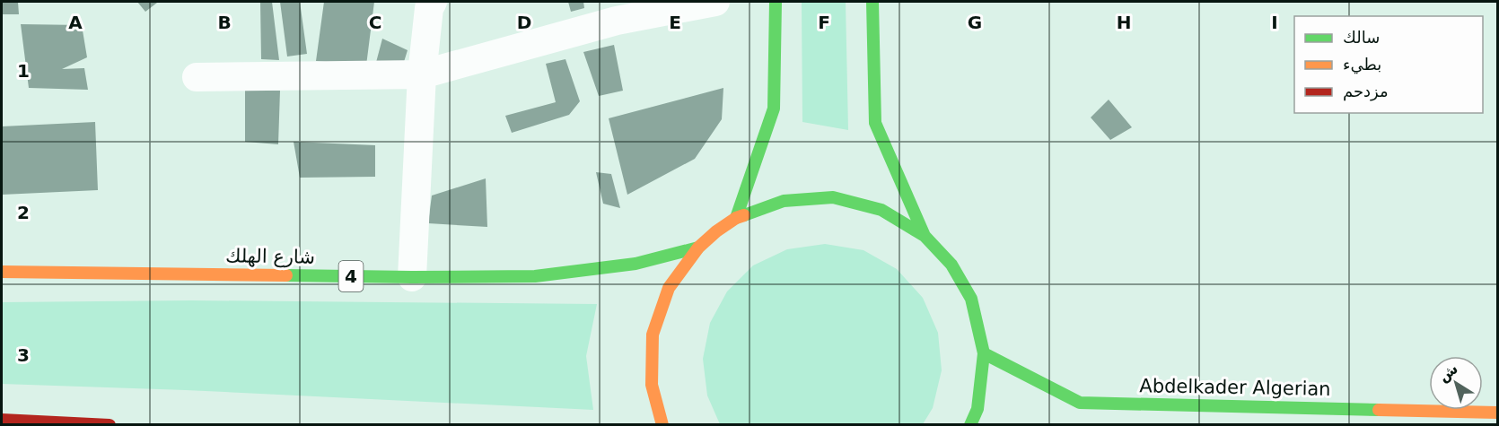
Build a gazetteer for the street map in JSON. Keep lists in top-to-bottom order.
{
  "streets": {
    "main road": ["شارع الهلك", "4", "Abdelkader Algerian"]
  },
  "legend": ["سالك", "بطيء", "مزدحم"],
  "north": "top left",
  "grid": {
    "columns": [
      "A",
      "B",
      "C",
      "D",
      "E",
      "F",
      "G",
      "H",
      "I"
    ],
    "rows": ["1", "2", "3"]
  }
}
